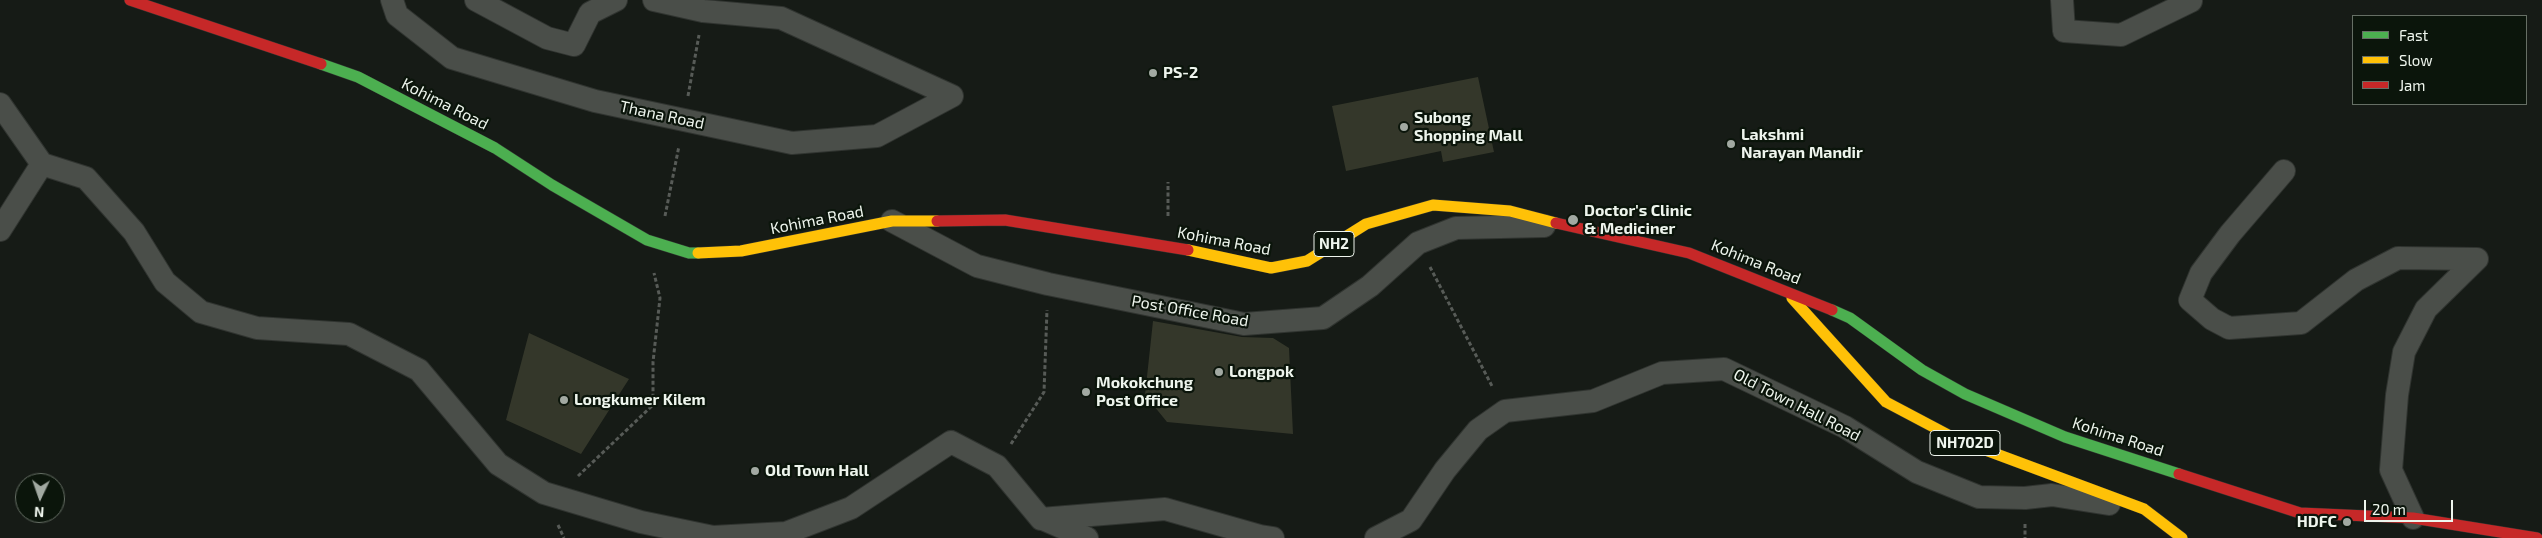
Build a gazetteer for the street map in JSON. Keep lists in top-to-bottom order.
{
  "streets": {
    "highway": ["Kohima Road", "NH2", "NH702D"],
    "street": ["Thana Road", "Post Office Road", "Old Town Hall Road"]
  },
  "crossings": [
    ["Kohima Road", "Post Office Road"],
    ["Kohima Road", "NH702D"],
    ["Old Town Hall Road", "NH702D"]
  ],
  "places": [
    "PS-2",
    "Subong Shopping Mall",
    "Lakshmi Narayan Mandir",
    "Doctor's Clinic & Mediciner",
    "Longpok",
    "Mokokchung Post Office",
    "Longkumer Kilem",
    "Old Town Hall",
    "HDFC"
  ],
  "legend": ["Fast", "Slow", "Jam"],
  "scale_bar": "20 m",
  "north": "bottom"
}
